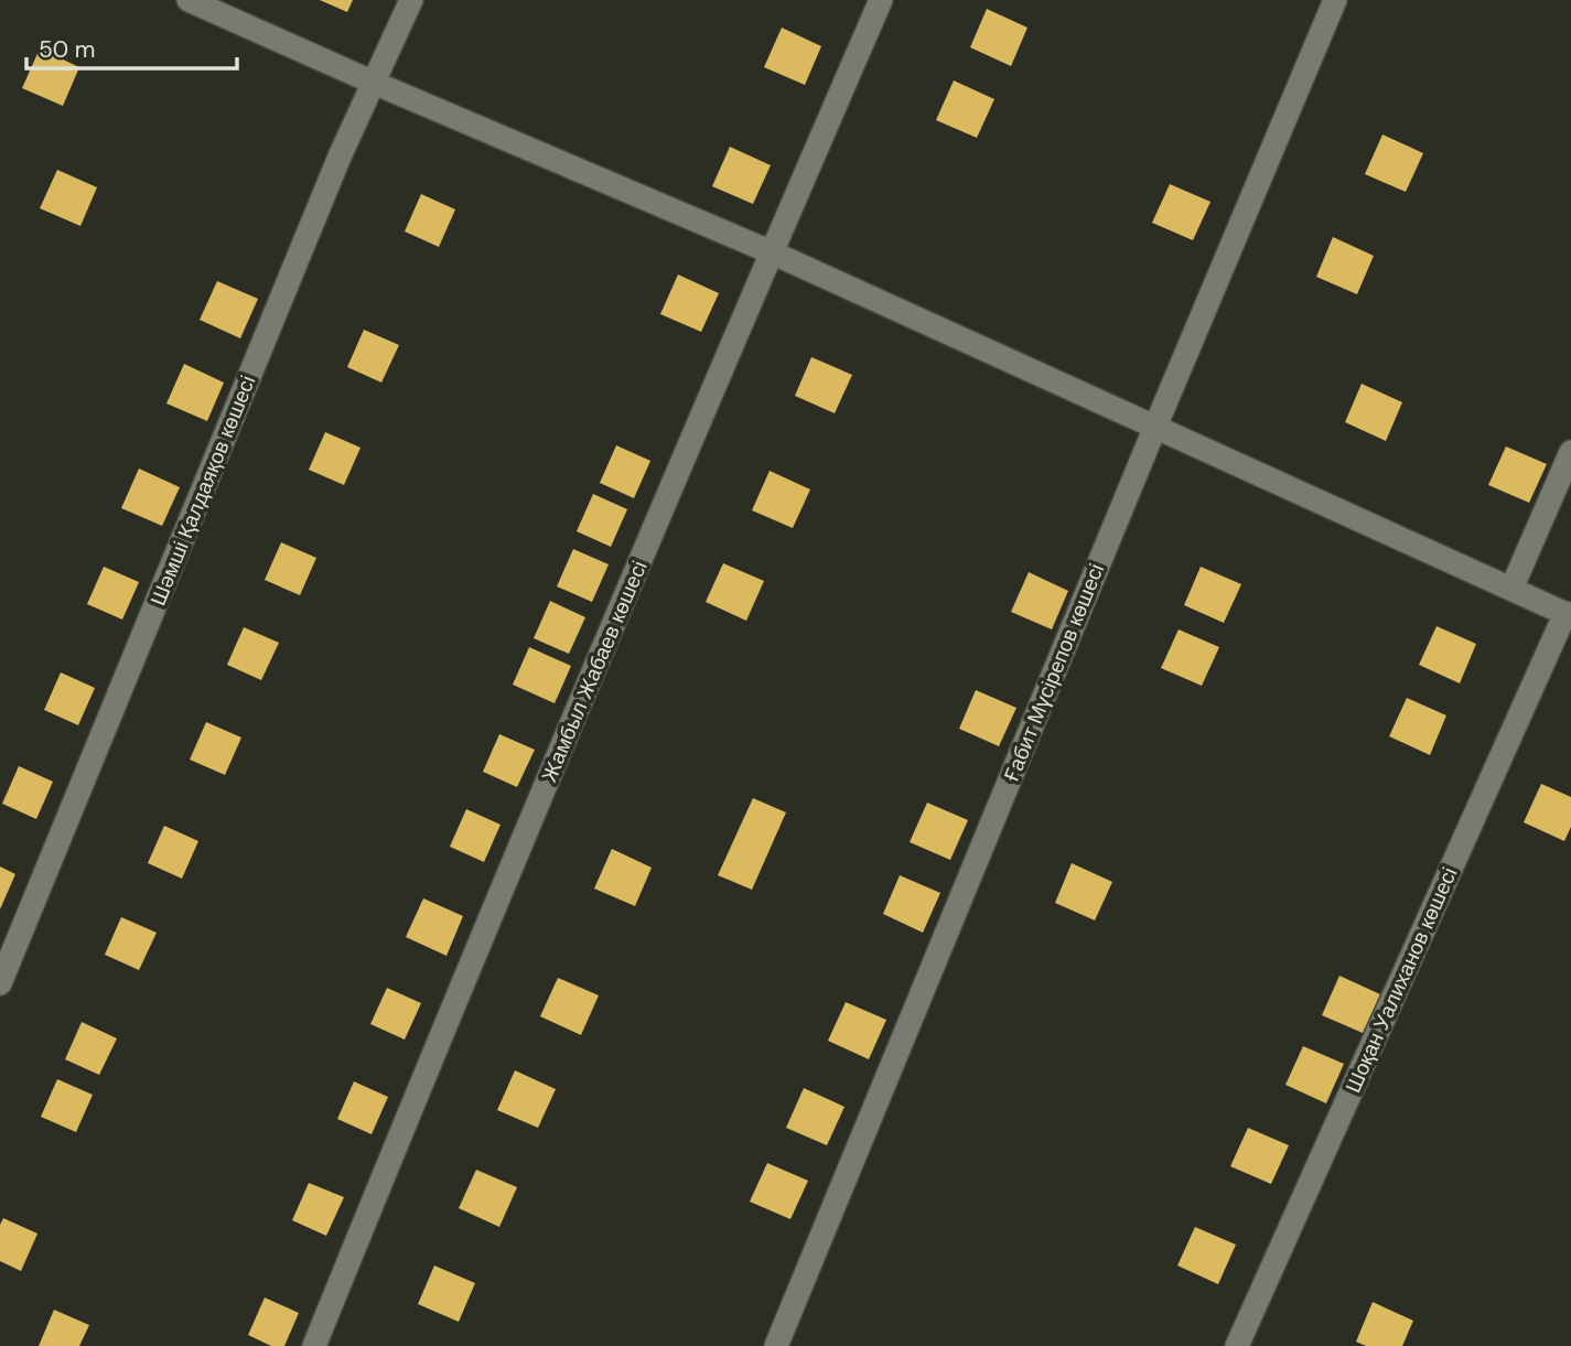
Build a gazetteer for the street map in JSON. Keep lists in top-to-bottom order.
{
  "streets": {
    "street": [
      "Шәмші Қалдаяқов көшесі",
      "Жамбыл Жабаев көшесі",
      "Ғабит Мүсірепов көшесі",
      "Шоқан Уалиханов көшесі"
    ]
  },
  "scale_bar": "50 m"
}
